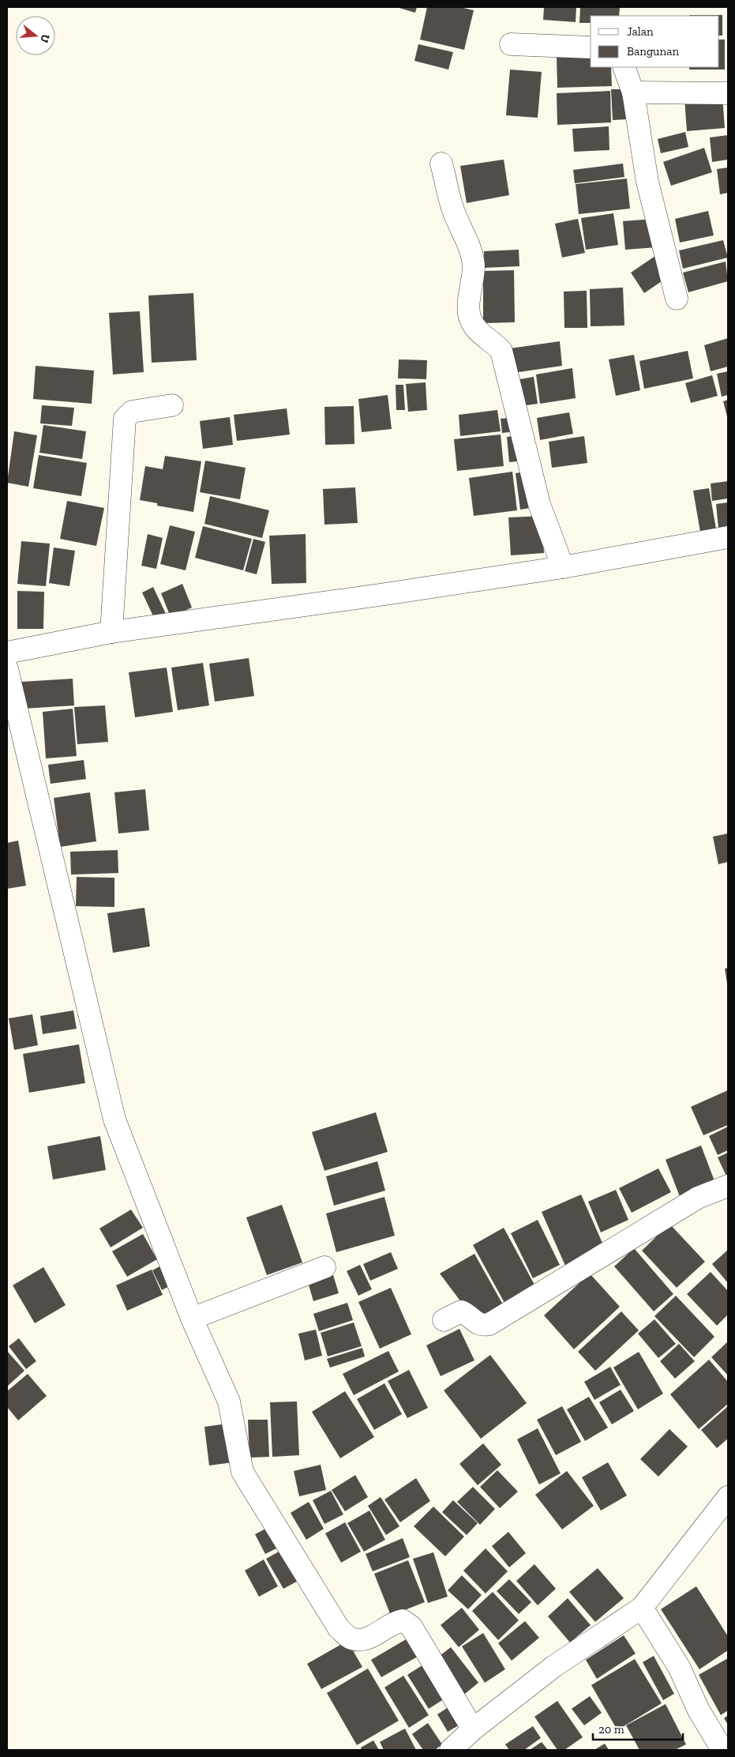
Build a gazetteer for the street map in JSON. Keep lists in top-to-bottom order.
{
  "legend": ["Jalan", "Bangunan"],
  "scale_bar": "20 m",
  "north": "right"
}
